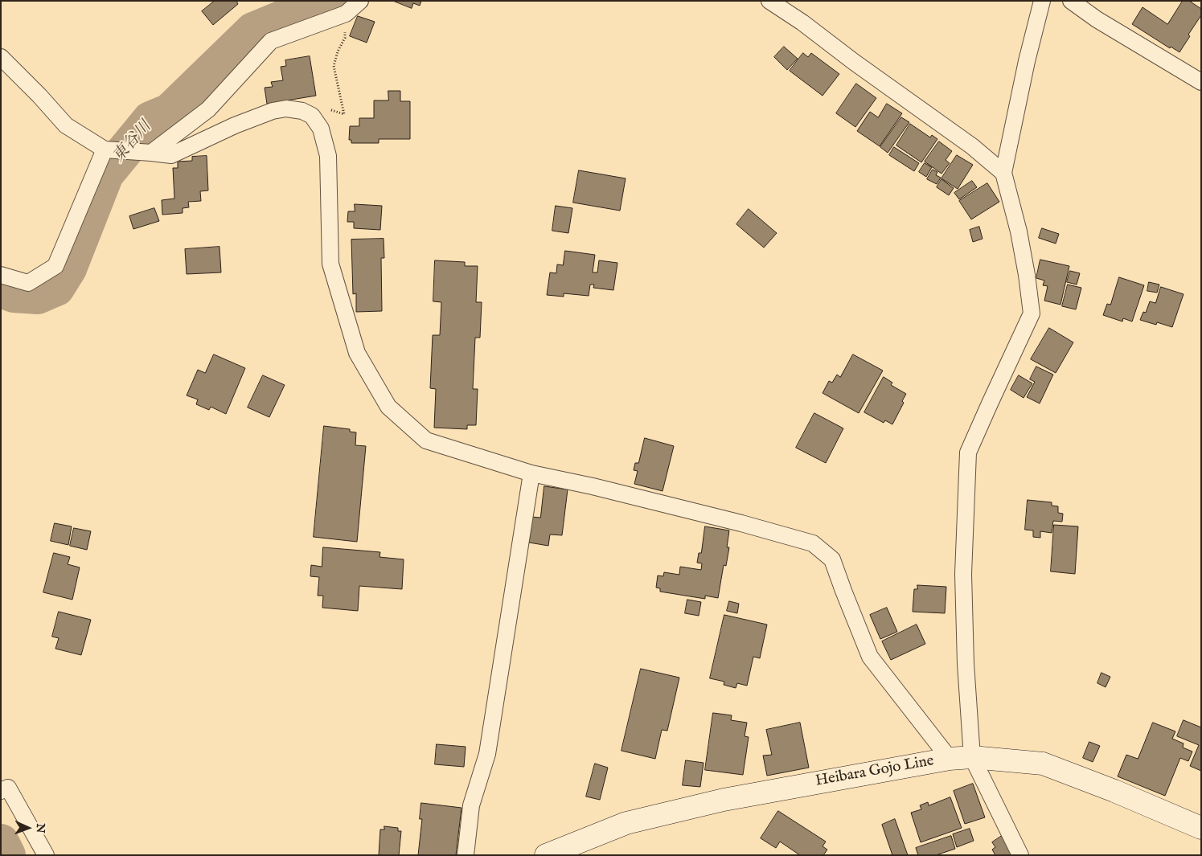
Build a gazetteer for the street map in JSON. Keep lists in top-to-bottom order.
{
  "streets": {
    "main road": ["Heibara Gojo Line"]
  },
  "water": ["東谷川"],
  "north": "right"
}
